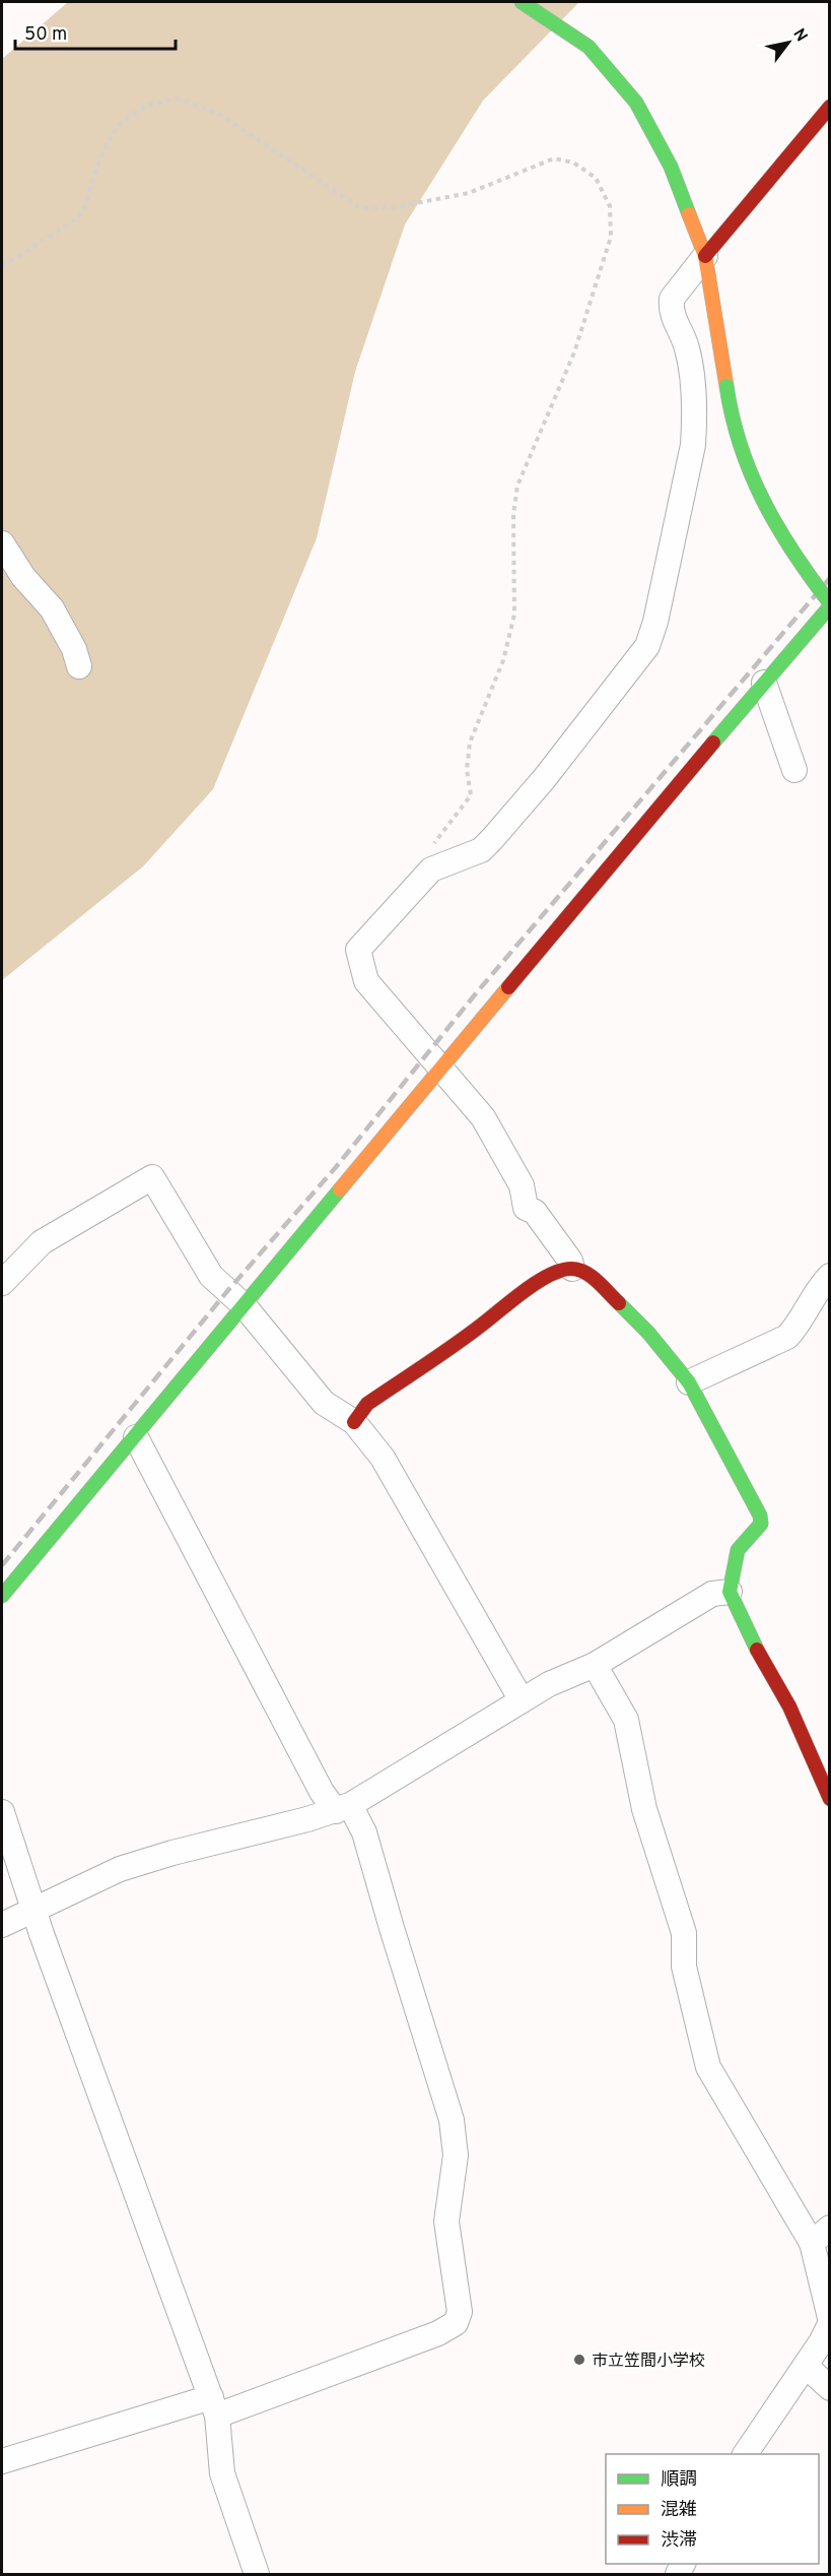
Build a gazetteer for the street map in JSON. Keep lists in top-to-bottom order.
{
  "places": ["市立笠間小学校"],
  "legend": ["順調", "混雑", "渋滞"],
  "scale_bar": "50 m",
  "north": "top right"
}
